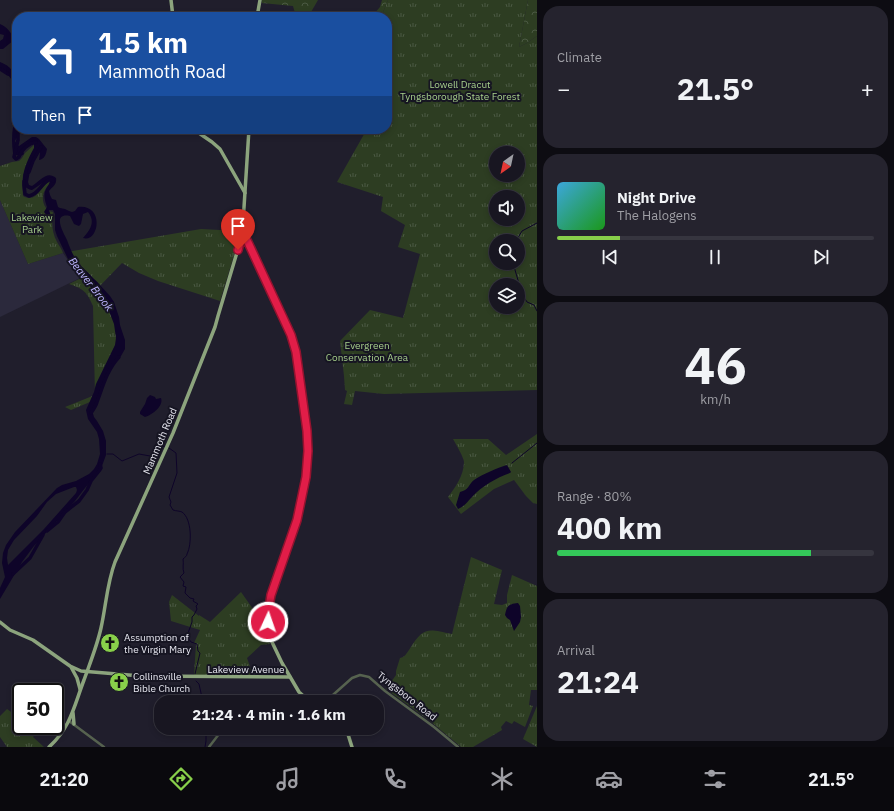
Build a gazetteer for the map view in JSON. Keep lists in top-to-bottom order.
{
  "streets": {
    "main road": ["Mammoth Road", "Lakeview Avenue"],
    "street": ["Tyngsboro Road"]
  },
  "crossings": [
    ["Mammoth Road", "Lakeview Avenue"]
  ],
  "water": ["Beaver Brook"],
  "parks": ["Lowell Dracut Tyngsborough State Forest", "Lakeview Park", "Evergreen Conservation Area"],
  "places": {
    "church": ["Assumption of the Virgin Mary", "Collinsville Bible Church"]
  },
  "north": "bottom left",
  "page": {
    "tile": [
      "Climate",
      ["46", "km/h"],
      ["Range · 80%", "400 km"],
      ["Arrival", "21:24"]
    ],
    "turn": ["1.5 km", "Mammoth Road"],
    "heat": ["−", "21.5°", "+"],
    "then": "Then",
    "song": ["Night Drive", "The Halogens"],
    "limit": "50",
    "trip": "21:24 · 4 min · 1.6 km",
    "tabs": ["21:20", "21.5°"]
  }
}
